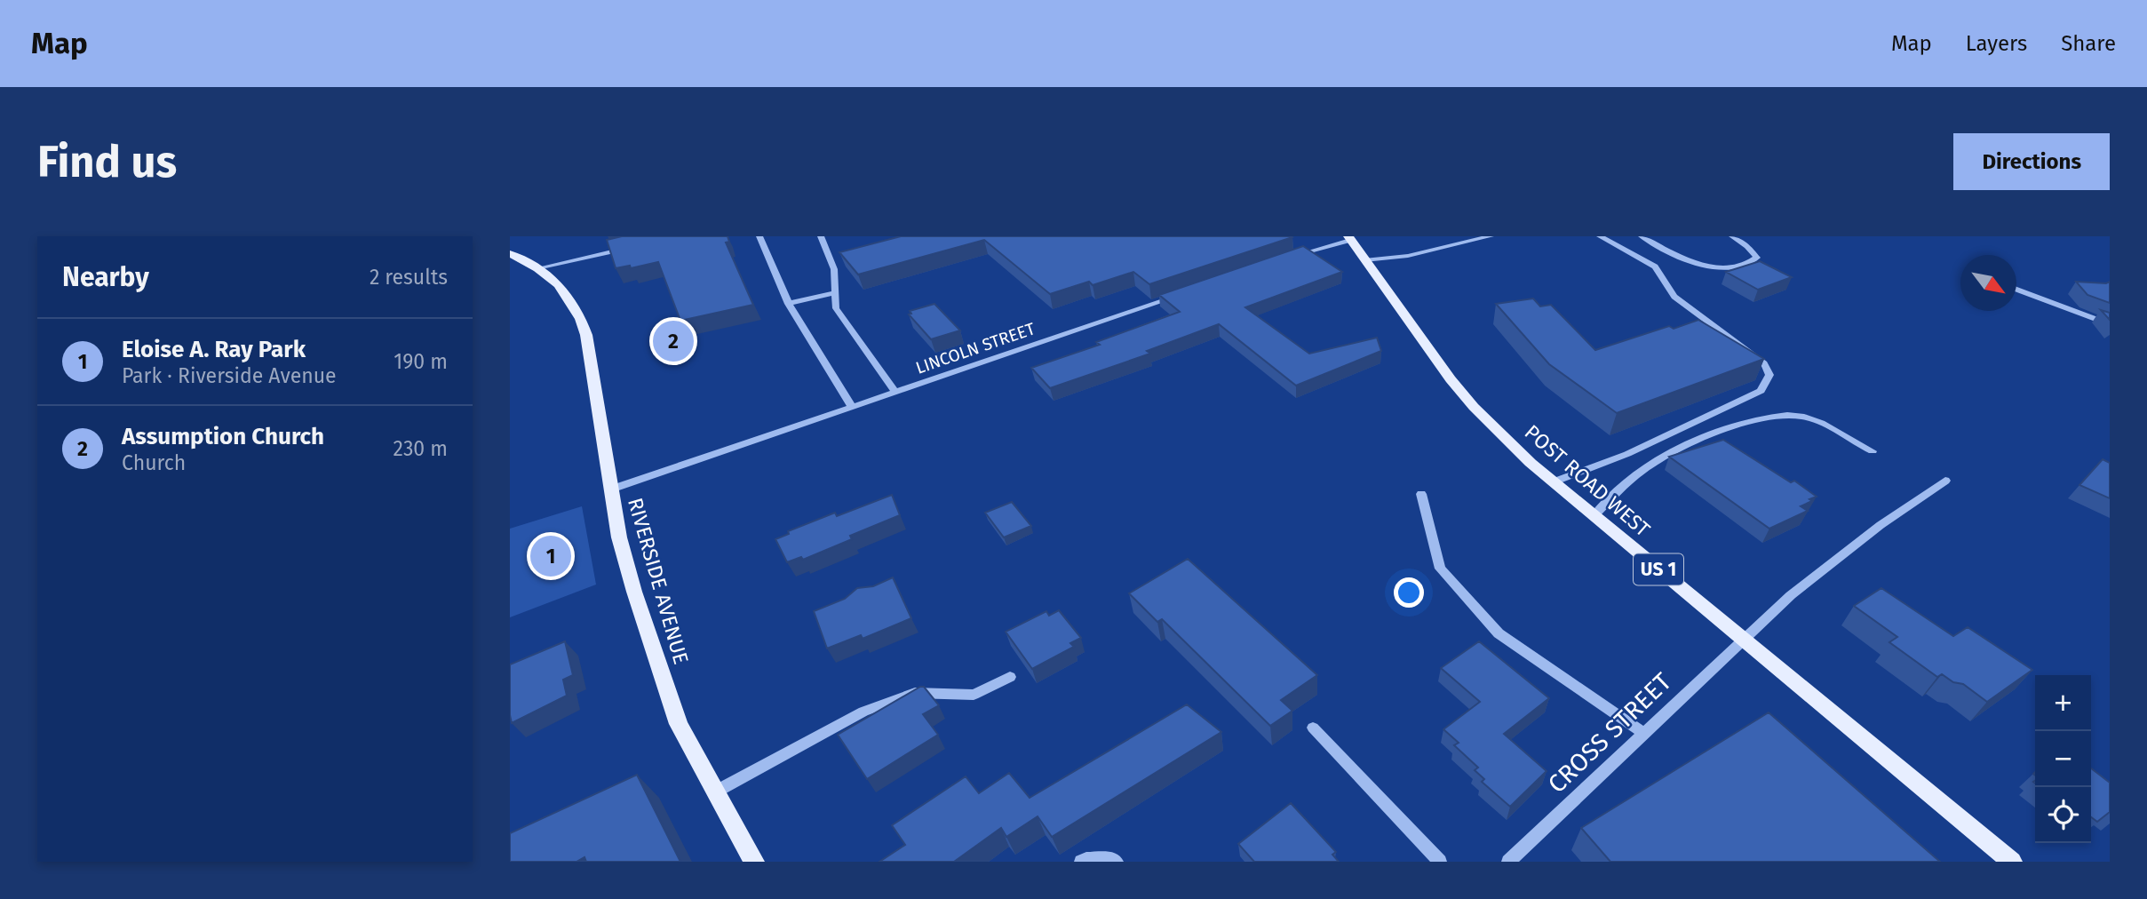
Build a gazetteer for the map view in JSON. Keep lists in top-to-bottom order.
{
  "streets": {
    "main road": ["POST ROAD WEST", "US 1", "RIVERSIDE AVENUE"],
    "street": ["LINCOLN STREET", "CROSS STREET"]
  },
  "crossings": [
    ["LINCOLN STREET", "RIVERSIDE AVENUE"],
    ["POST ROAD WEST", "CROSS STREET"]
  ],
  "north": "bottom right",
  "page": {
    "header": "Map",
    "nav": ["Map", "Layers", "Share"],
    "buttons": "Directions",
    "title": "Find us",
    "heading": ["Nearby", "2 results"],
    "list": [
      {
        "mark": "1",
        "name": "Eloise A. Ray Park",
        "note": "Park · Riverside Avenue",
        "value": "190 m"
      },
      {
        "mark": "2",
        "name": "Assumption Church",
        "note": "Church",
        "value": "230 m"
      }
    ],
    "pins": ["2", "1"],
    "map_buttons": ["+", "−"]
  }
}
